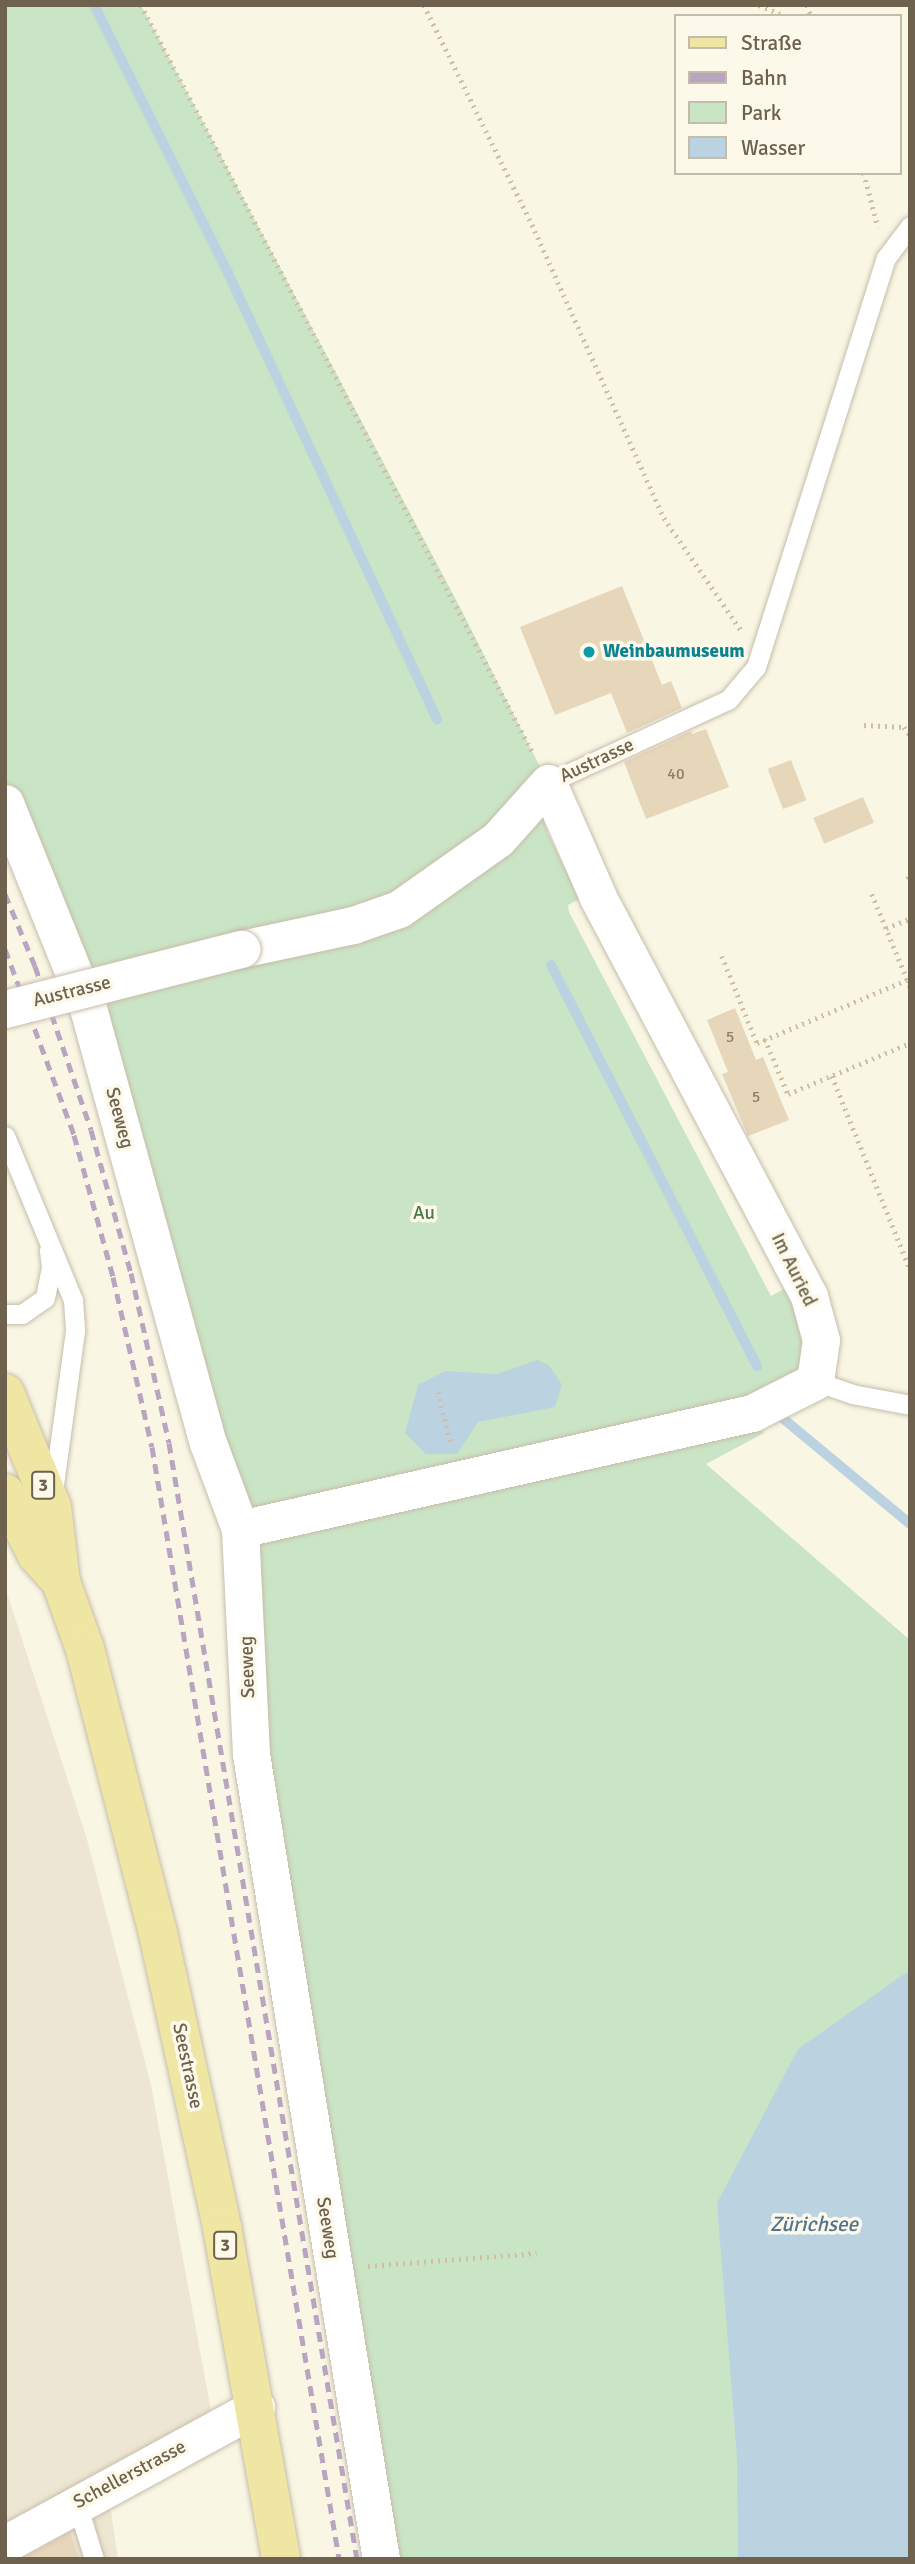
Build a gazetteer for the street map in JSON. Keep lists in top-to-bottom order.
{
  "streets": {
    "main road": ["3", "Seestrasse"],
    "street": [
      "Austrasse",
      "Seeweg",
      "Im Auried",
      "Schellerstrasse"
    ]
  },
  "crossings": [
    ["Austrasse", "Im Auried"],
    ["Seestrasse", "Schellerstrasse"]
  ],
  "water": ["Zürichsee"],
  "parks": ["Au"],
  "places": ["Weinbaumuseum"],
  "house_numbers": ["40", "5", "5"],
  "legend": [
    "Straße",
    "Bahn",
    "Park",
    "Wasser"
  ]
}
